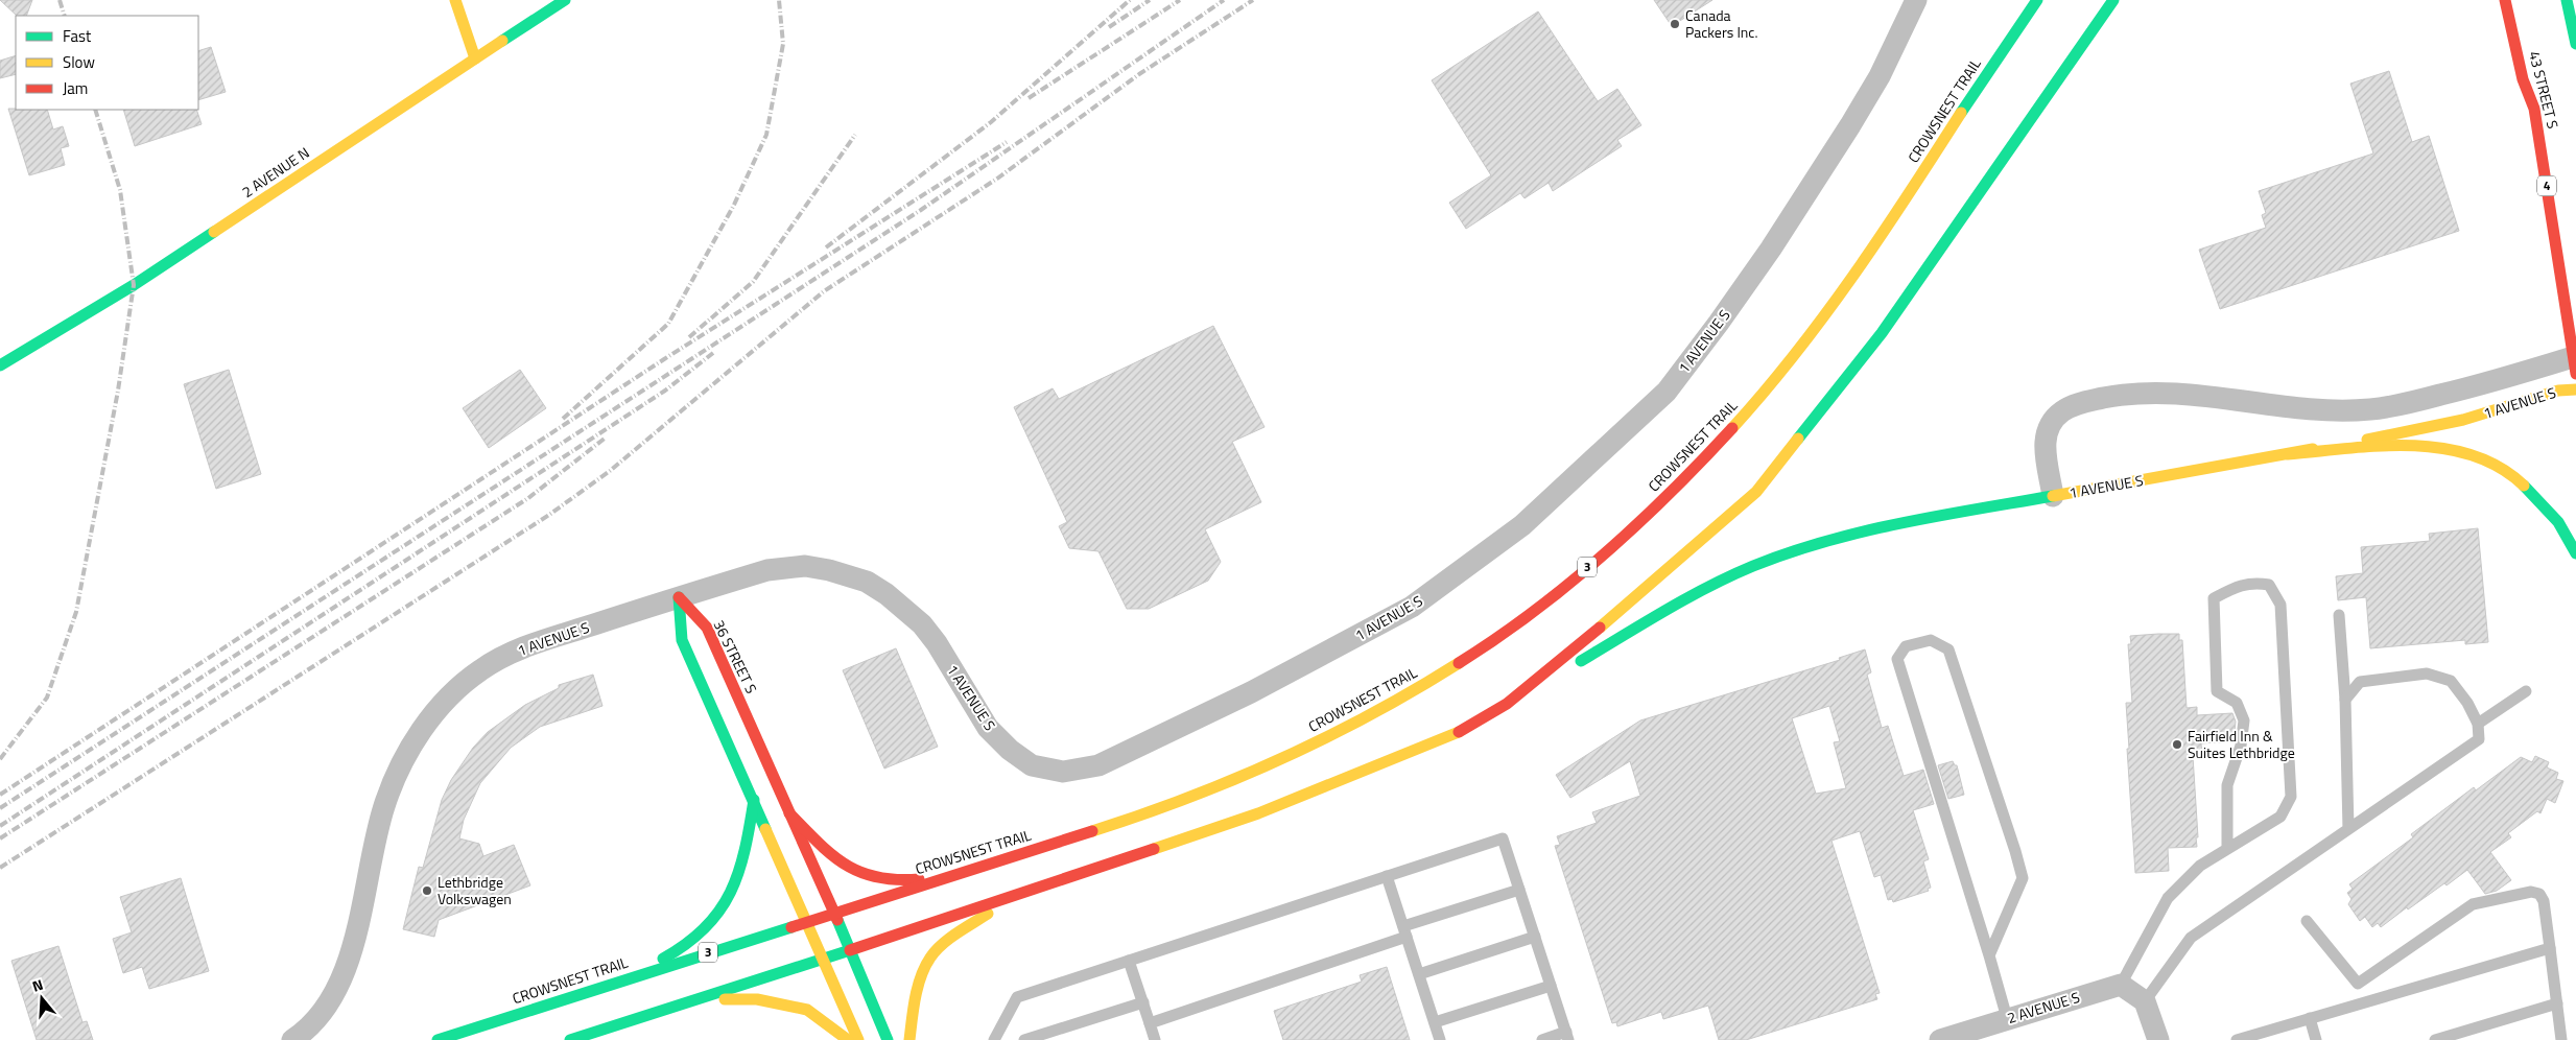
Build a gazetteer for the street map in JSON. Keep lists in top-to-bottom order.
{
  "streets": {
    "main road": [
      "43 STREET S",
      "CROWSNEST TRAIL",
      "2 AVENUE N",
      "4",
      "1 AVENUE S",
      "3",
      "36 STREET S"
    ],
    "street": ["2 AVENUE S"]
  },
  "crossings": [
    ["43 STREET S", "1 AVENUE S"],
    ["CROWSNEST TRAIL", "36 STREET S"],
    ["1 AVENUE S", "36 STREET S"]
  ],
  "places": ["Canada Packers Inc.", "Fairfield Inn & Suites Lethbridge", "Lethbridge Volkswagen"],
  "legend": ["Fast", "Slow", "Jam"],
  "north": "top"
}
